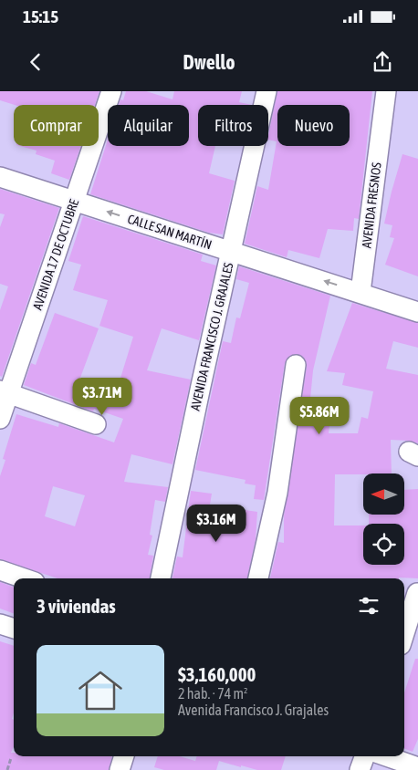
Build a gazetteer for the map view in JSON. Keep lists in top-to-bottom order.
{
  "streets": {
    "street": [
      "AVENIDA FRESNOS",
      "CALLE SAN MARTÍN",
      "AVENIDA 17 DE OCTUBRE",
      "AVENIDA FRANCISCO J. GRAJALES"
    ]
  },
  "crossings": [
    ["AVENIDA FRESNOS", "CALLE SAN MARTÍN"],
    ["CALLE SAN MARTÍN", "AVENIDA 17 DE OCTUBRE"],
    ["CALLE SAN MARTÍN", "AVENIDA FRANCISCO J. GRAJALES"]
  ],
  "one_way": ["CALLE SAN MARTÍN"],
  "north": "left",
  "page": {
    "status": "15:15",
    "header": "Dwello",
    "chip": [
      "Comprar",
      "Alquilar",
      "Filtros",
      "Nuevo"
    ],
    "price": ["$3.71M", "$5.86M", "$3.16M"],
    "heading": "3 viviendas",
    "list": [
      {
        "name": "$3,160,000",
        "note": "2 hab. · 74 m² · Avenida Francisco J. Grajales"
      }
    ]
  }
}
